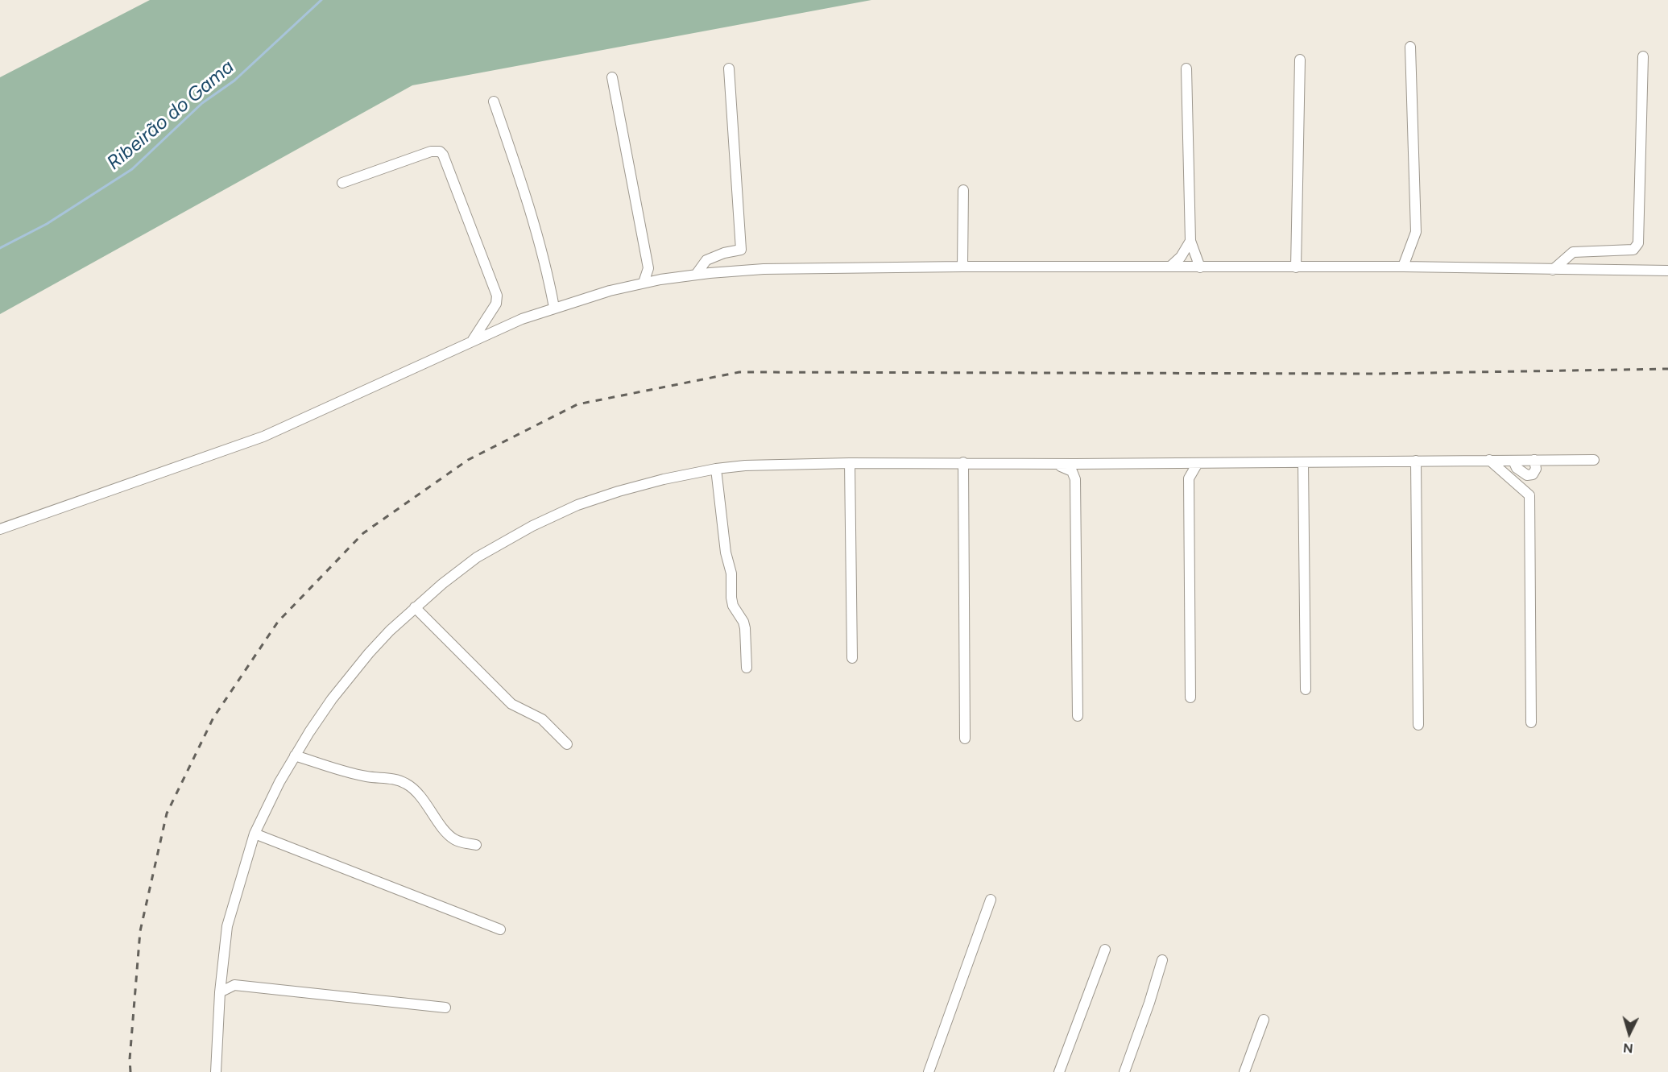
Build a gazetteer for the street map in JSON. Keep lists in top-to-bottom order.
{
  "water": ["Ribeirão do Gama"],
  "north": "bottom"
}
